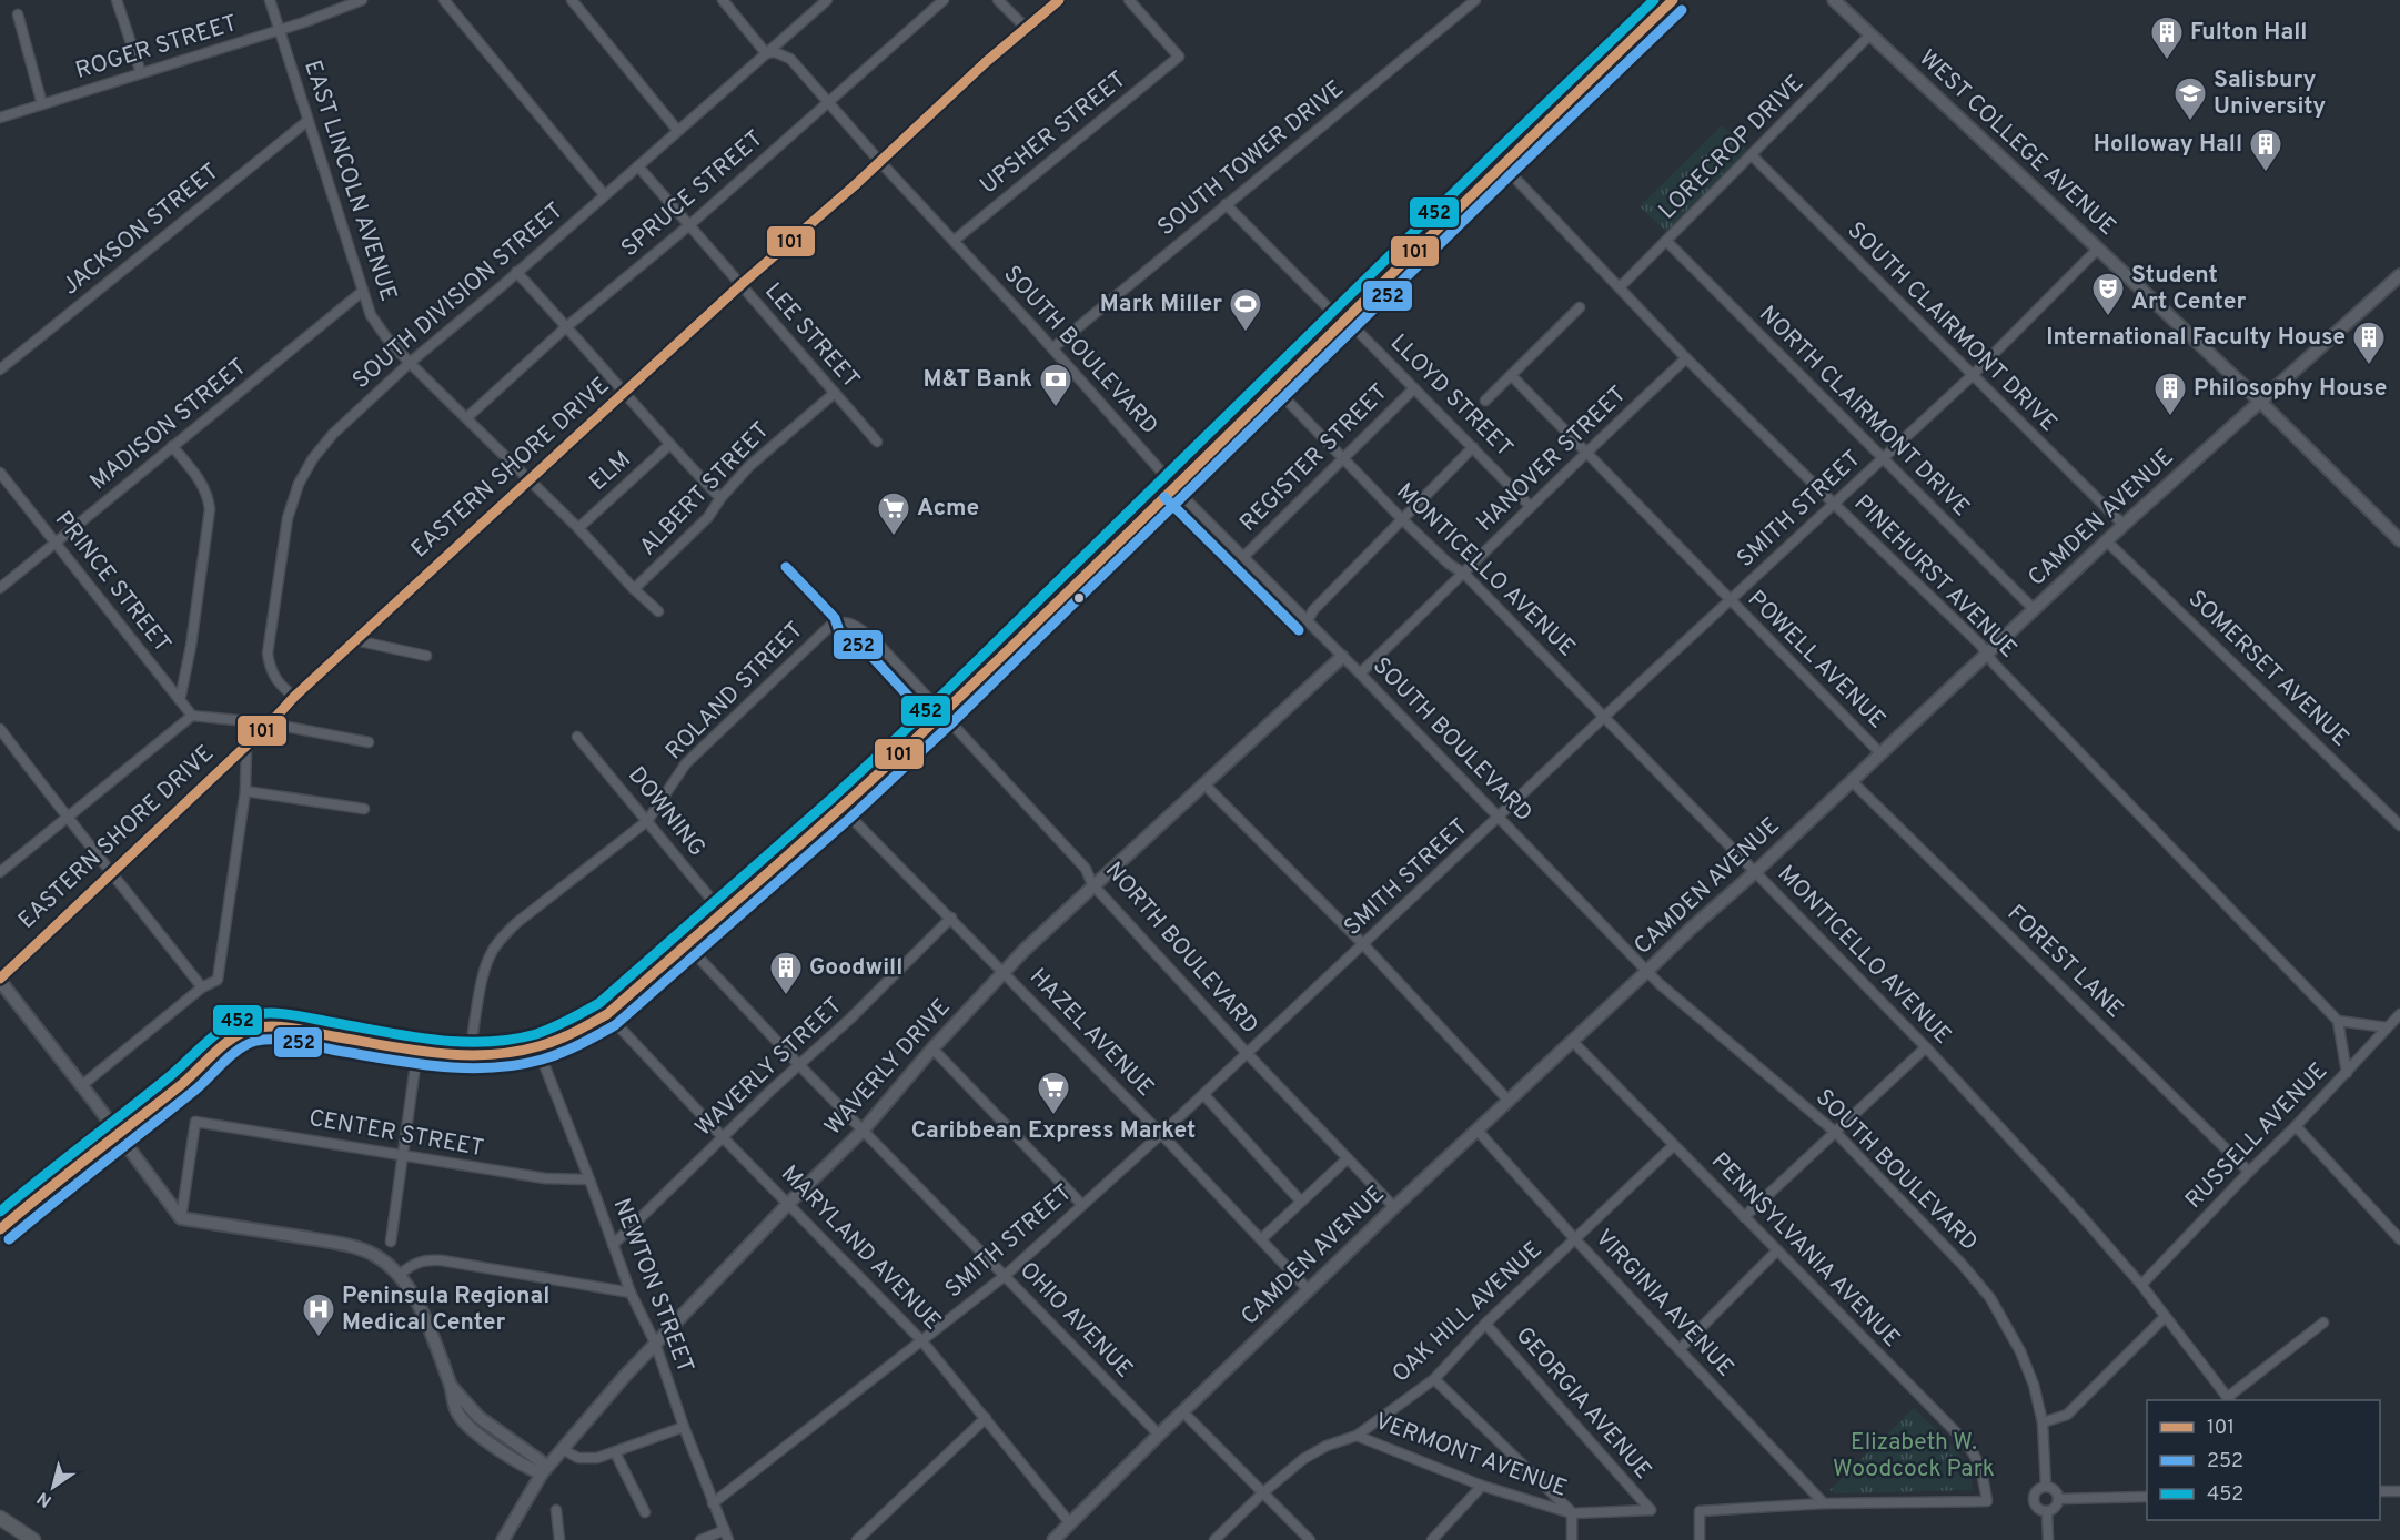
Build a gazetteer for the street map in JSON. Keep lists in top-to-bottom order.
{
  "streets": {
    "street": [
      "ROGER STREET",
      "UPSHER STREET",
      "WEST COLLEGE AVENUE",
      "LORECROP DRIVE",
      "SOUTH TOWER DRIVE",
      "EAST LINCOLN AVENUE",
      "SPRUCE STREET",
      "JACKSON STREET",
      "SOUTH DIVISION STREET",
      "SOUTH CLAIRMONT DRIVE",
      "LEE STREET",
      "SOUTH BOULEVARD",
      "LLOYD STREET",
      "NORTH CLAIRMONT DRIVE",
      "MADISON STREET",
      "REGISTER STREET",
      "HANOVER STREET",
      "EASTERN SHORE DRIVE",
      "ELM",
      "ALBERT STREET",
      "SMITH STREET",
      "CAMDEN AVENUE",
      "MONTICELLO AVENUE",
      "PINEHURST AVENUE",
      "PRINCE STREET",
      "POWELL AVENUE",
      "SOMERSET AVENUE",
      "ROLAND STREET",
      "DOWNING",
      "NORTH BOULEVARD",
      "FOREST LANE",
      "HAZEL AVENUE",
      "WAVERLY STREET",
      "WAVERLY DRIVE",
      "CENTER STREET",
      "RUSSELL AVENUE",
      "MARYLAND AVENUE",
      "PENNSYLVANIA AVENUE",
      "NEWTON STREET",
      "VIRGINIA AVENUE",
      "OAK HILL AVENUE",
      "OHIO AVENUE",
      "GEORGIA AVENUE",
      "VERMONT AVENUE"
    ]
  },
  "crossings": [
    ["ROGER STREET", "EAST LINCOLN AVENUE"],
    ["UPSHER STREET", "SOUTH BOULEVARD"],
    ["WEST COLLEGE AVENUE", "LORECROP DRIVE"],
    ["WEST COLLEGE AVENUE", "SMITH STREET"],
    ["WEST COLLEGE AVENUE", "CAMDEN AVENUE"],
    ["LORECROP DRIVE", "SOUTH CLAIRMONT DRIVE"],
    ["LORECROP DRIVE", "NORTH CLAIRMONT DRIVE"],
    ["LORECROP DRIVE", "PINEHURST AVENUE"],
    ["SOUTH TOWER DRIVE", "SOUTH BOULEVARD"],
    ["SOUTH TOWER DRIVE", "LLOYD STREET"],
    ["EAST LINCOLN AVENUE", "SPRUCE STREET"],
    ["EAST LINCOLN AVENUE", "JACKSON STREET"],
    ["EAST LINCOLN AVENUE", "SOUTH DIVISION STREET"],
    ["EAST LINCOLN AVENUE", "MADISON STREET"],
    ["EAST LINCOLN AVENUE", "EASTERN SHORE DRIVE"],
    ["EAST LINCOLN AVENUE", "ELM"],
    ["EAST LINCOLN AVENUE", "ALBERT STREET"],
    ["SPRUCE STREET", "LEE STREET"],
    ["SPRUCE STREET", "SOUTH BOULEVARD"],
    ["SOUTH DIVISION STREET", "LEE STREET"],
    ["SOUTH DIVISION STREET", "SOUTH BOULEVARD"],
    ["SOUTH DIVISION STREET", "EASTERN SHORE DRIVE"],
    ["SOUTH CLAIRMONT DRIVE", "SMITH STREET"],
    ["SOUTH CLAIRMONT DRIVE", "CAMDEN AVENUE"],
    ["LEE STREET", "EASTERN SHORE DRIVE"],
    ["LEE STREET", "ALBERT STREET"],
    ["SOUTH BOULEVARD", "REGISTER STREET"],
    ["SOUTH BOULEVARD", "HANOVER STREET"],
    ["SOUTH BOULEVARD", "EASTERN SHORE DRIVE"],
    ["SOUTH BOULEVARD", "SMITH STREET"],
    ["SOUTH BOULEVARD", "CAMDEN AVENUE"],
    ["SOUTH BOULEVARD", "WAVERLY DRIVE"],
    ["LLOYD STREET", "REGISTER STREET"],
    ["LLOYD STREET", "HANOVER STREET"],
    ["NORTH CLAIRMONT DRIVE", "SMITH STREET"],
    ["NORTH CLAIRMONT DRIVE", "CAMDEN AVENUE"],
    ["MADISON STREET", "PRINCE STREET"],
    ["REGISTER STREET", "MONTICELLO AVENUE"],
    ["HANOVER STREET", "MONTICELLO AVENUE"],
    ["HANOVER STREET", "PINEHURST AVENUE"],
    ["HANOVER STREET", "POWELL AVENUE"],
    ["SMITH STREET", "MONTICELLO AVENUE"],
    ["SMITH STREET", "PINEHURST AVENUE"],
    ["SMITH STREET", "POWELL AVENUE"],
    ["SMITH STREET", "NORTH BOULEVARD"],
    ["SMITH STREET", "HAZEL AVENUE"],
    ["SMITH STREET", "MARYLAND AVENUE"],
    ["SMITH STREET", "NEWTON STREET"],
    ["SMITH STREET", "OHIO AVENUE"],
    ["CAMDEN AVENUE", "MONTICELLO AVENUE"],
    ["CAMDEN AVENUE", "PINEHURST AVENUE"],
    ["CAMDEN AVENUE", "POWELL AVENUE"],
    ["CAMDEN AVENUE", "SOMERSET AVENUE"],
    ["CAMDEN AVENUE", "NORTH BOULEVARD"],
    ["CAMDEN AVENUE", "FOREST LANE"],
    ["CAMDEN AVENUE", "HAZEL AVENUE"],
    ["CAMDEN AVENUE", "MARYLAND AVENUE"],
    ["CAMDEN AVENUE", "PENNSYLVANIA AVENUE"],
    ["CAMDEN AVENUE", "VIRGINIA AVENUE"],
    ["CAMDEN AVENUE", "OHIO AVENUE"],
    ["MONTICELLO AVENUE", "RUSSELL AVENUE"],
    ["ROLAND STREET", "DOWNING"],
    ["ROLAND STREET", "NORTH BOULEVARD"],
    ["NORTH BOULEVARD", "WAVERLY DRIVE"],
    ["FOREST LANE", "RUSSELL AVENUE"],
    ["HAZEL AVENUE", "WAVERLY STREET"],
    ["HAZEL AVENUE", "WAVERLY DRIVE"],
    ["WAVERLY STREET", "MARYLAND AVENUE"],
    ["WAVERLY STREET", "NEWTON STREET"],
    ["WAVERLY STREET", "OHIO AVENUE"],
    ["WAVERLY DRIVE", "MARYLAND AVENUE"],
    ["WAVERLY DRIVE", "NEWTON STREET"],
    ["WAVERLY DRIVE", "OHIO AVENUE"],
    ["CENTER STREET", "NEWTON STREET"],
    ["PENNSYLVANIA AVENUE", "VIRGINIA AVENUE"],
    ["PENNSYLVANIA AVENUE", "OAK HILL AVENUE"],
    ["VIRGINIA AVENUE", "OAK HILL AVENUE"],
    ["OAK HILL AVENUE", "GEORGIA AVENUE"],
    ["OAK HILL AVENUE", "VERMONT AVENUE"],
    ["GEORGIA AVENUE", "VERMONT AVENUE"]
  ],
  "parks": ["Elizabeth W. Woodcock Park"],
  "places": {
    "building": [
      "Fulton Hall",
      "Holloway Hall",
      "International Faculty House",
      "Philosophy House",
      "Goodwill"
    ],
    "school or university": ["Salisbury University"],
    "theatre": ["Student Art Center"],
    "sports": ["Mark Miller"],
    "bank": ["M&T Bank"],
    "supermarket": ["Acme", "Caribbean Express Market"],
    "hospital": ["Peninsula Regional Medical Center"]
  },
  "lines": ["transit line 101", "transit line 452", "transit line 252"],
  "legend": ["101", "252", "452"],
  "north": "bottom left"
}
